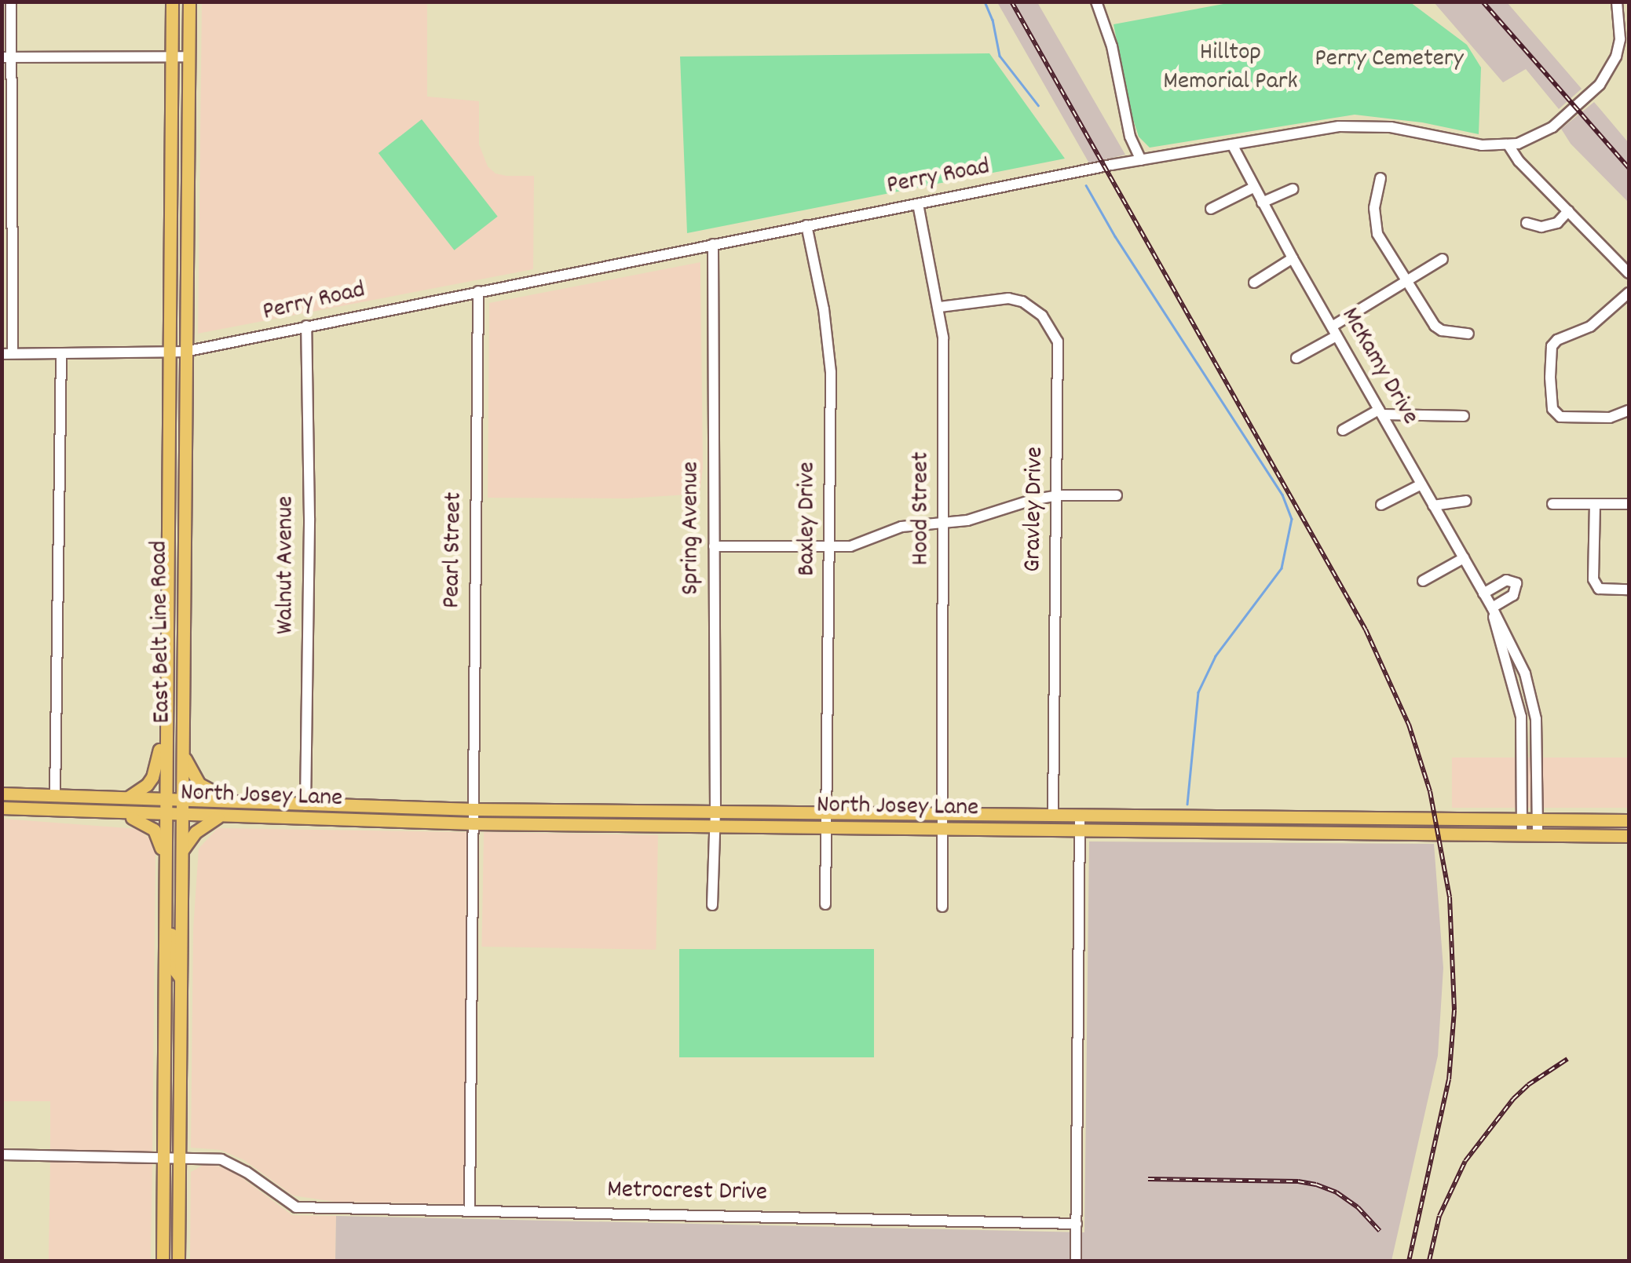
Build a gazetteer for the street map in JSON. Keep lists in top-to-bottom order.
{
  "streets": {
    "main road": ["East Belt Line Road", "North Josey Lane"],
    "street": [
      "Perry Road",
      "McKamy Drive",
      "Hood Street",
      "Gravley Drive",
      "Baxley Drive",
      "Spring Avenue",
      "Pearl Street",
      "Walnut Avenue",
      "Metrocrest Drive"
    ]
  },
  "crossings": [
    ["Perry Road", "McKamy Drive"],
    ["Perry Road", "Hood Street"],
    ["Perry Road", "Baxley Drive"],
    ["Perry Road", "Spring Avenue"],
    ["Perry Road", "Pearl Street"],
    ["Perry Road", "Walnut Avenue"],
    ["Perry Road", "East Belt Line Road"],
    ["McKamy Drive", "North Josey Lane"],
    ["Hood Street", "Gravley Drive"],
    ["Hood Street", "North Josey Lane"],
    ["Gravley Drive", "North Josey Lane"],
    ["Baxley Drive", "North Josey Lane"],
    ["Spring Avenue", "North Josey Lane"],
    ["Pearl Street", "North Josey Lane"],
    ["Pearl Street", "Metrocrest Drive"],
    ["Walnut Avenue", "North Josey Lane"],
    ["East Belt Line Road", "North Josey Lane"],
    ["East Belt Line Road", "Metrocrest Drive"]
  ],
  "parks": ["Hilltop Memorial Park", "Perry Cemetery"]
}
